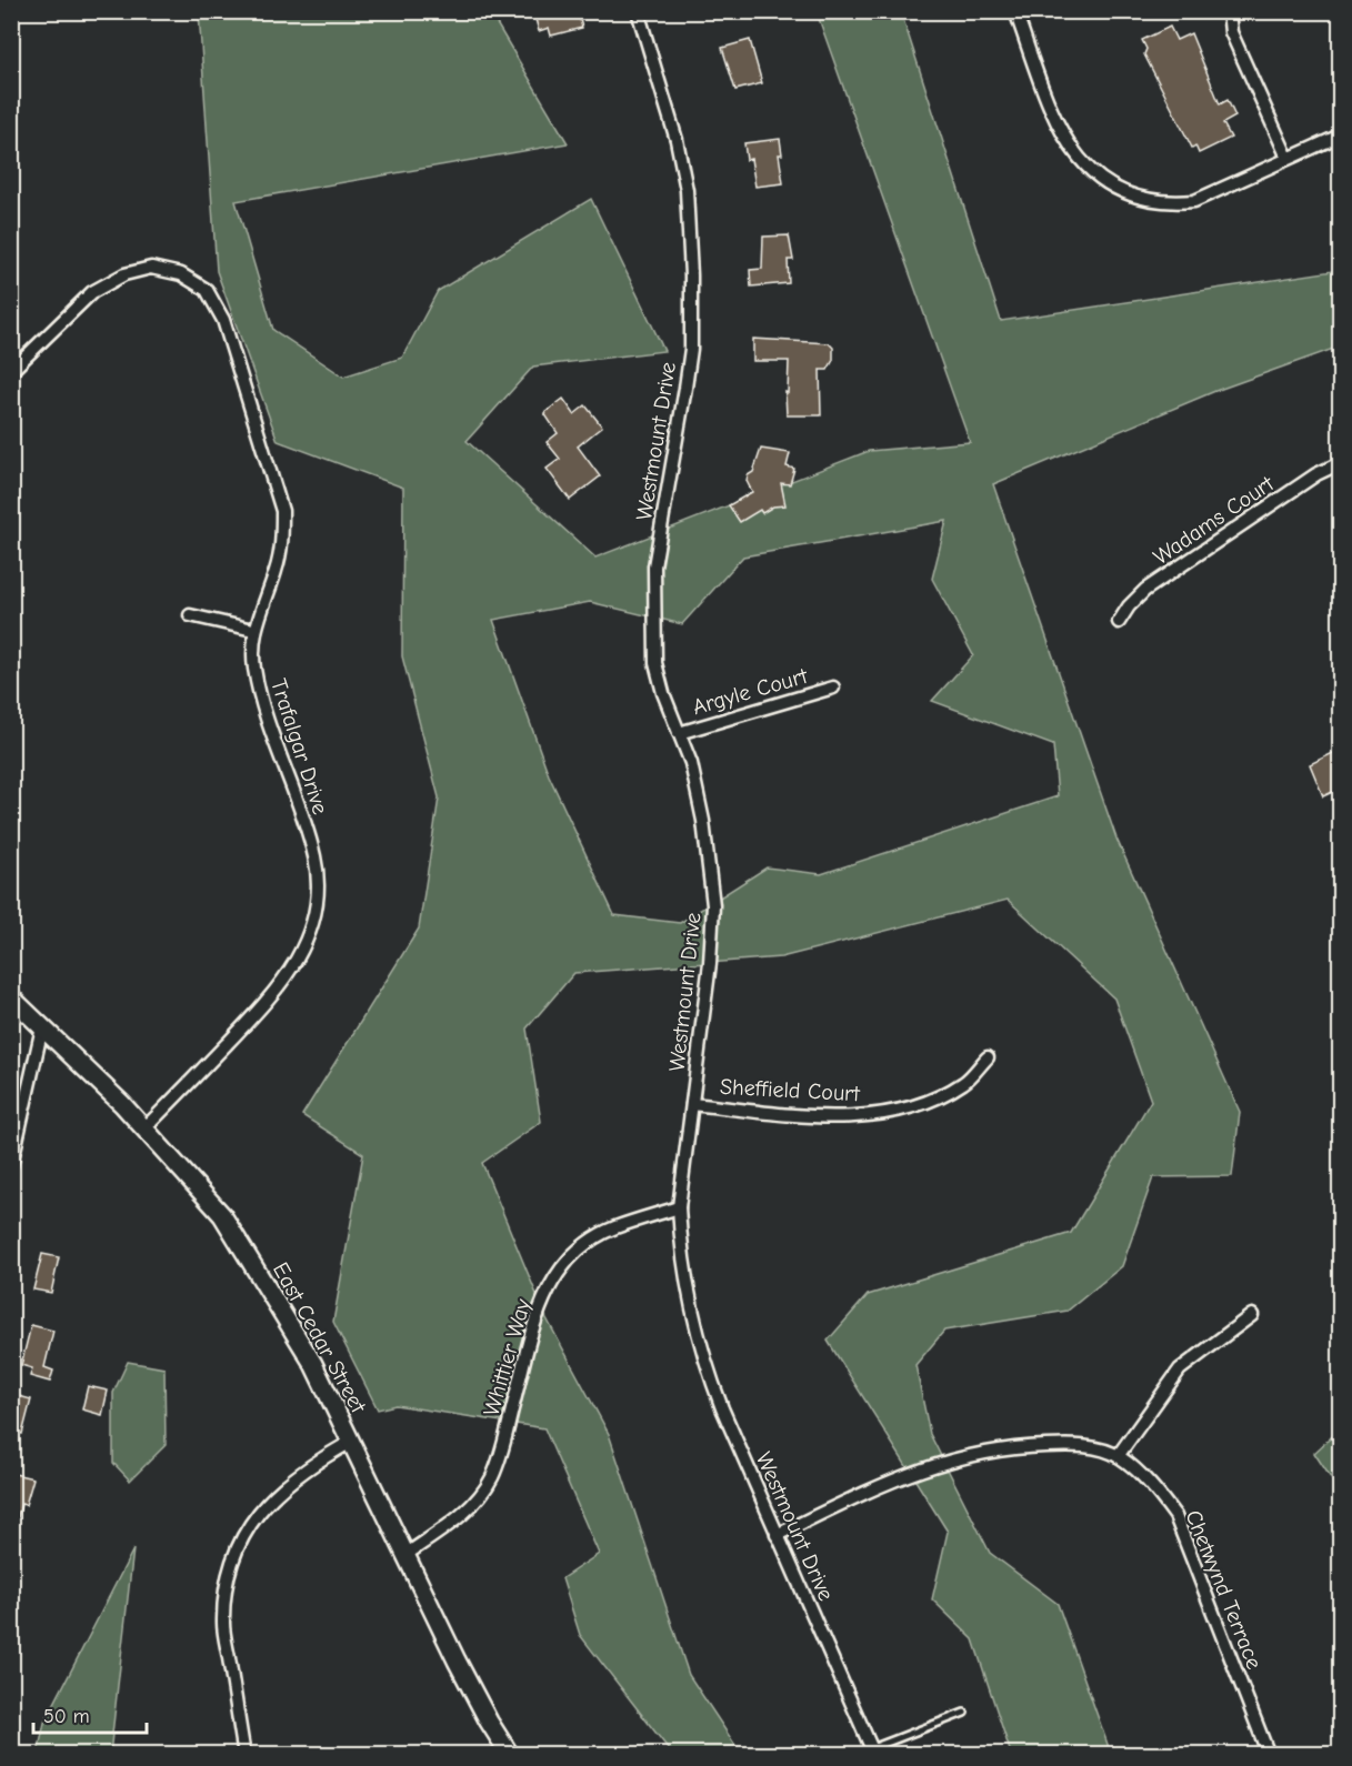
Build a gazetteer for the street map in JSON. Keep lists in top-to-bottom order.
{
  "streets": {
    "main road": ["East Cedar Street"],
    "street": [
      "Westmount Drive",
      "Wadams Court",
      "Argyle Court",
      "Trafalgar Drive",
      "Sheffield Court",
      "Whittier Way",
      "Chetwynd Terrace"
    ]
  },
  "crossings": [
    ["Westmount Drive", "Argyle Court"],
    ["Westmount Drive", "Sheffield Court"],
    ["Westmount Drive", "Whittier Way"],
    ["Westmount Drive", "Chetwynd Terrace"],
    ["Trafalgar Drive", "East Cedar Street"],
    ["East Cedar Street", "Whittier Way"]
  ],
  "scale_bar": "50 m"
}
